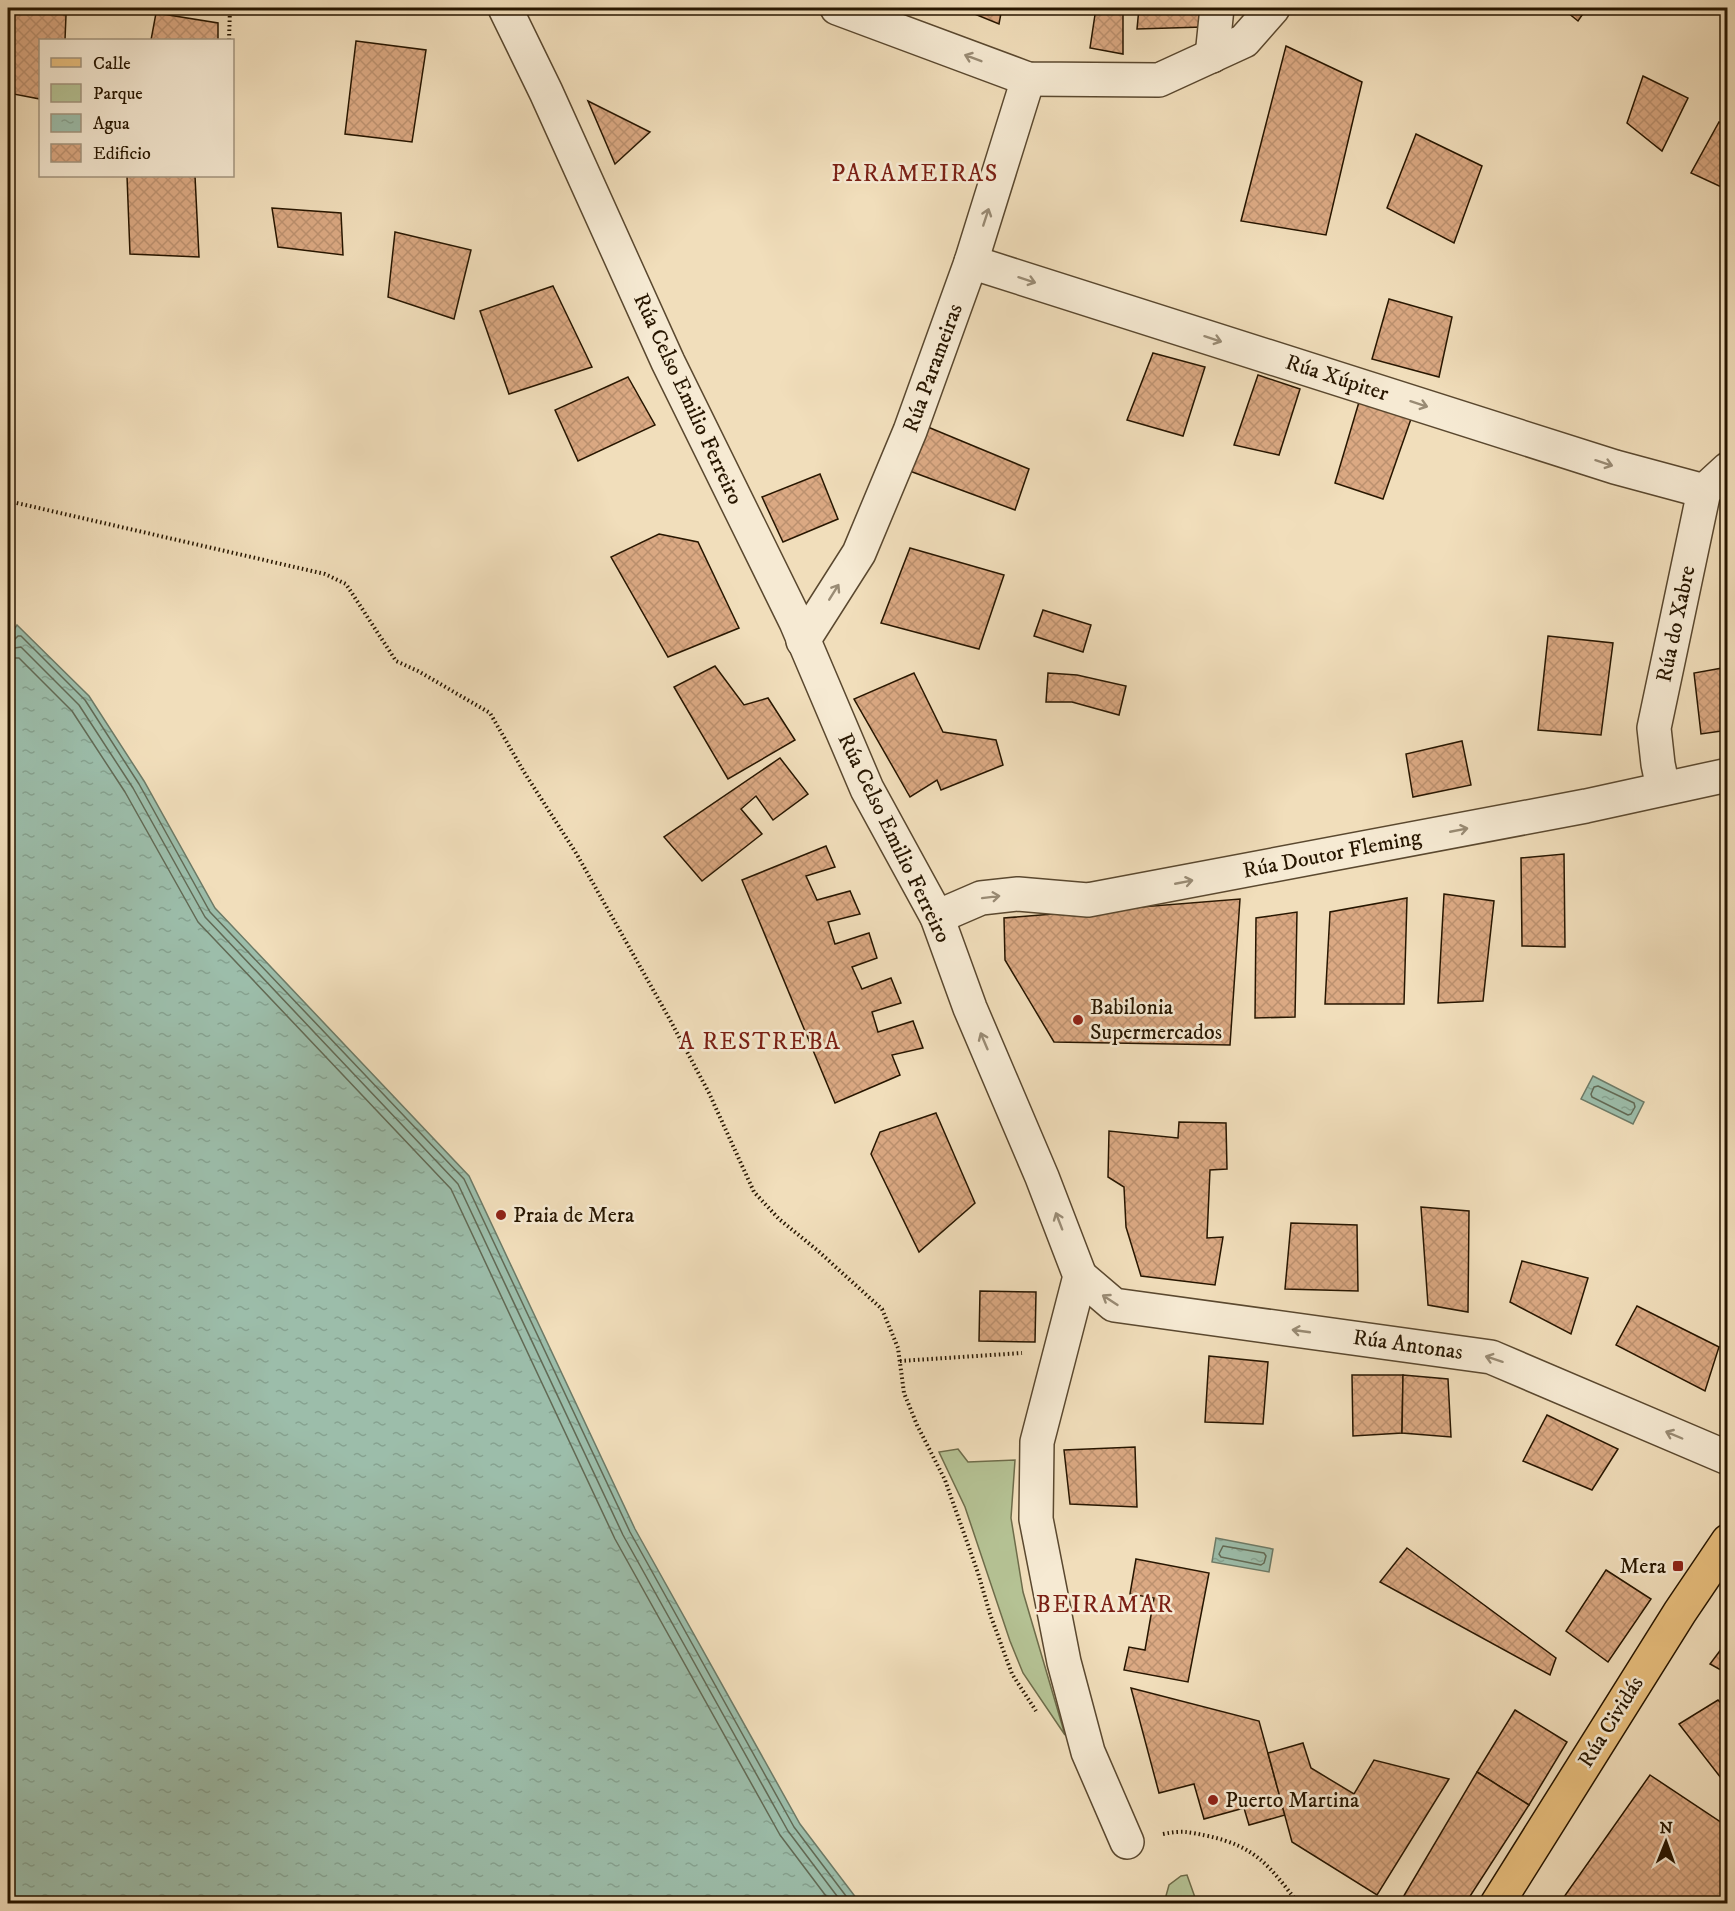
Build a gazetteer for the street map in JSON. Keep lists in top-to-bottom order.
{
  "streets": {
    "main road": ["Rúa Cividás"],
    "street": [
      "Rúa Parameiras",
      "Rúa Xúpiter",
      "Rúa Celso Emilio Ferreiro",
      "Rúa do Xabre",
      "Rúa Doutor Fleming",
      "Rúa Antonas"
    ]
  },
  "crossings": [
    ["Rúa Parameiras", "Rúa Xúpiter"],
    ["Rúa Parameiras", "Rúa Celso Emilio Ferreiro"],
    ["Rúa Xúpiter", "Rúa do Xabre"],
    ["Rúa Celso Emilio Ferreiro", "Rúa Doutor Fleming"],
    ["Rúa Celso Emilio Ferreiro", "Rúa Antonas"],
    ["Rúa do Xabre", "Rúa Doutor Fleming"]
  ],
  "one_way": [
    "Rúa Parameiras",
    "Rúa Xúpiter",
    "Rúa Doutor Fleming",
    "Rúa Antonas"
  ],
  "districts": ["PARAMEIRAS", "A RESTREBA", "BEIRAMAR"],
  "places": {
    "other": ["Babilonia Supermercados", "Praia de Mera", "Puerto Martina"],
    "transit": ["Mera"]
  },
  "legend": [
    "Calle",
    "Parque",
    "Agua",
    "Edificio"
  ],
  "north": "top"
}
